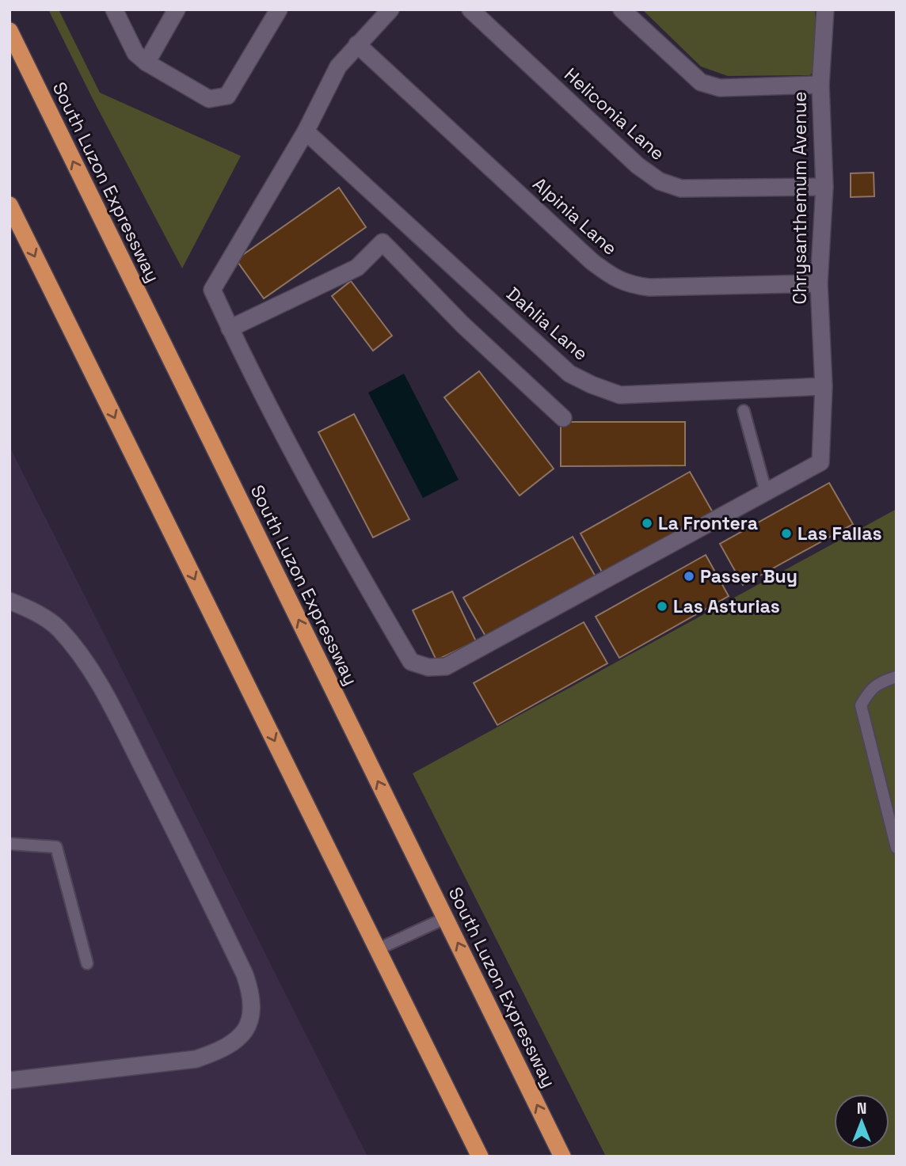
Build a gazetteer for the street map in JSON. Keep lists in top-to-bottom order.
{
  "streets": {
    "highway": ["South Luzon Expressway"],
    "street": [
      "Heliconia Lane",
      "Chrysanthemum Avenue",
      "Alpinia Lane",
      "Dahlia Lane"
    ]
  },
  "crossings": [
    ["Heliconia Lane", "Chrysanthemum Avenue"],
    ["Chrysanthemum Avenue", "Alpinia Lane"],
    ["Chrysanthemum Avenue", "Dahlia Lane"]
  ],
  "places": [
    "La Frontera",
    "Las Fallas",
    "Passer Buy",
    "Las Asturias"
  ],
  "north": "top"
}
